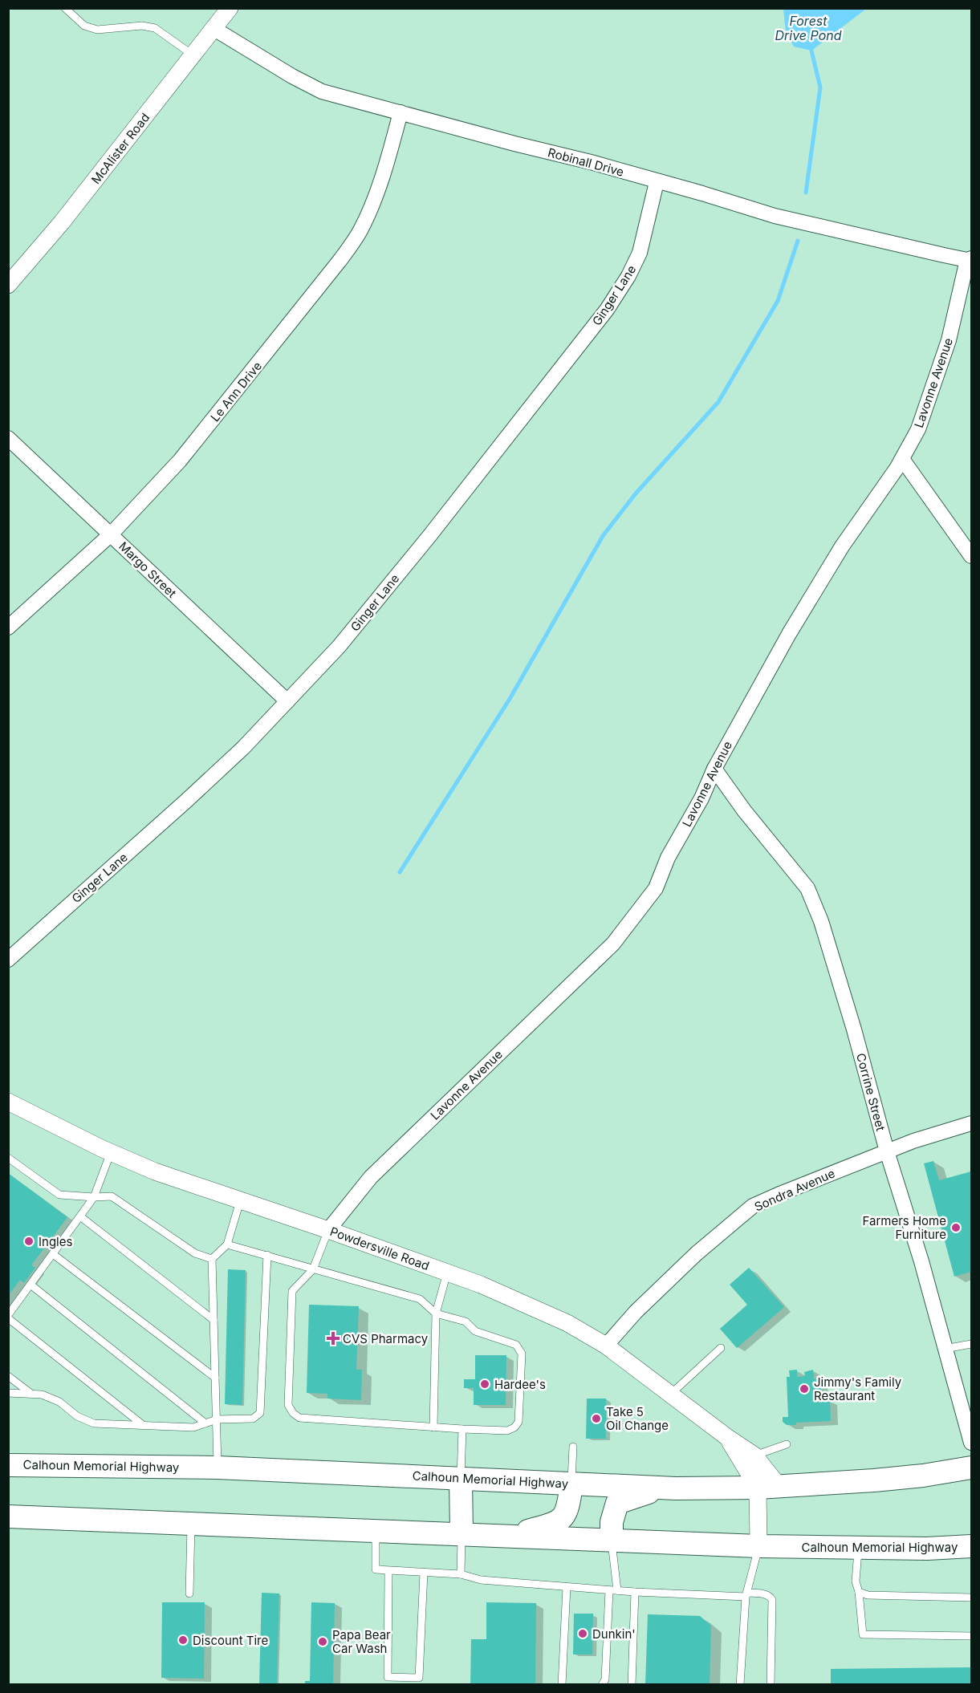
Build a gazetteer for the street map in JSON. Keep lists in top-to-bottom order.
{
  "streets": {
    "highway": ["Calhoun Memorial Highway"],
    "street": [
      "McAlister Road",
      "Robinall Drive",
      "Ginger Lane",
      "Lavonne Avenue",
      "Le Ann Drive",
      "Margo Street",
      "Corrine Street",
      "Sondra Avenue",
      "Powdersville Road"
    ]
  },
  "crossings": [
    ["McAlister Road", "Robinall Drive"],
    ["Robinall Drive", "Ginger Lane"],
    ["Robinall Drive", "Lavonne Avenue"],
    ["Robinall Drive", "Le Ann Drive"],
    ["Ginger Lane", "Margo Street"],
    ["Lavonne Avenue", "Corrine Street"],
    ["Lavonne Avenue", "Powdersville Road"],
    ["Le Ann Drive", "Margo Street"],
    ["Corrine Street", "Sondra Avenue"],
    ["Sondra Avenue", "Powdersville Road"],
    ["Powdersville Road", "Calhoun Memorial Highway"]
  ],
  "water": ["Forest Drive Pond"],
  "places": {
    "other": [
      "Farmers Home Furniture",
      "Ingles",
      "Hardee's",
      "Jimmy's Family Restaurant",
      "Take 5 Oil Change",
      "Dunkin'",
      "Discount Tire",
      "Papa Bear Car Wash"
    ],
    "health": ["CVS Pharmacy"]
  }
}
